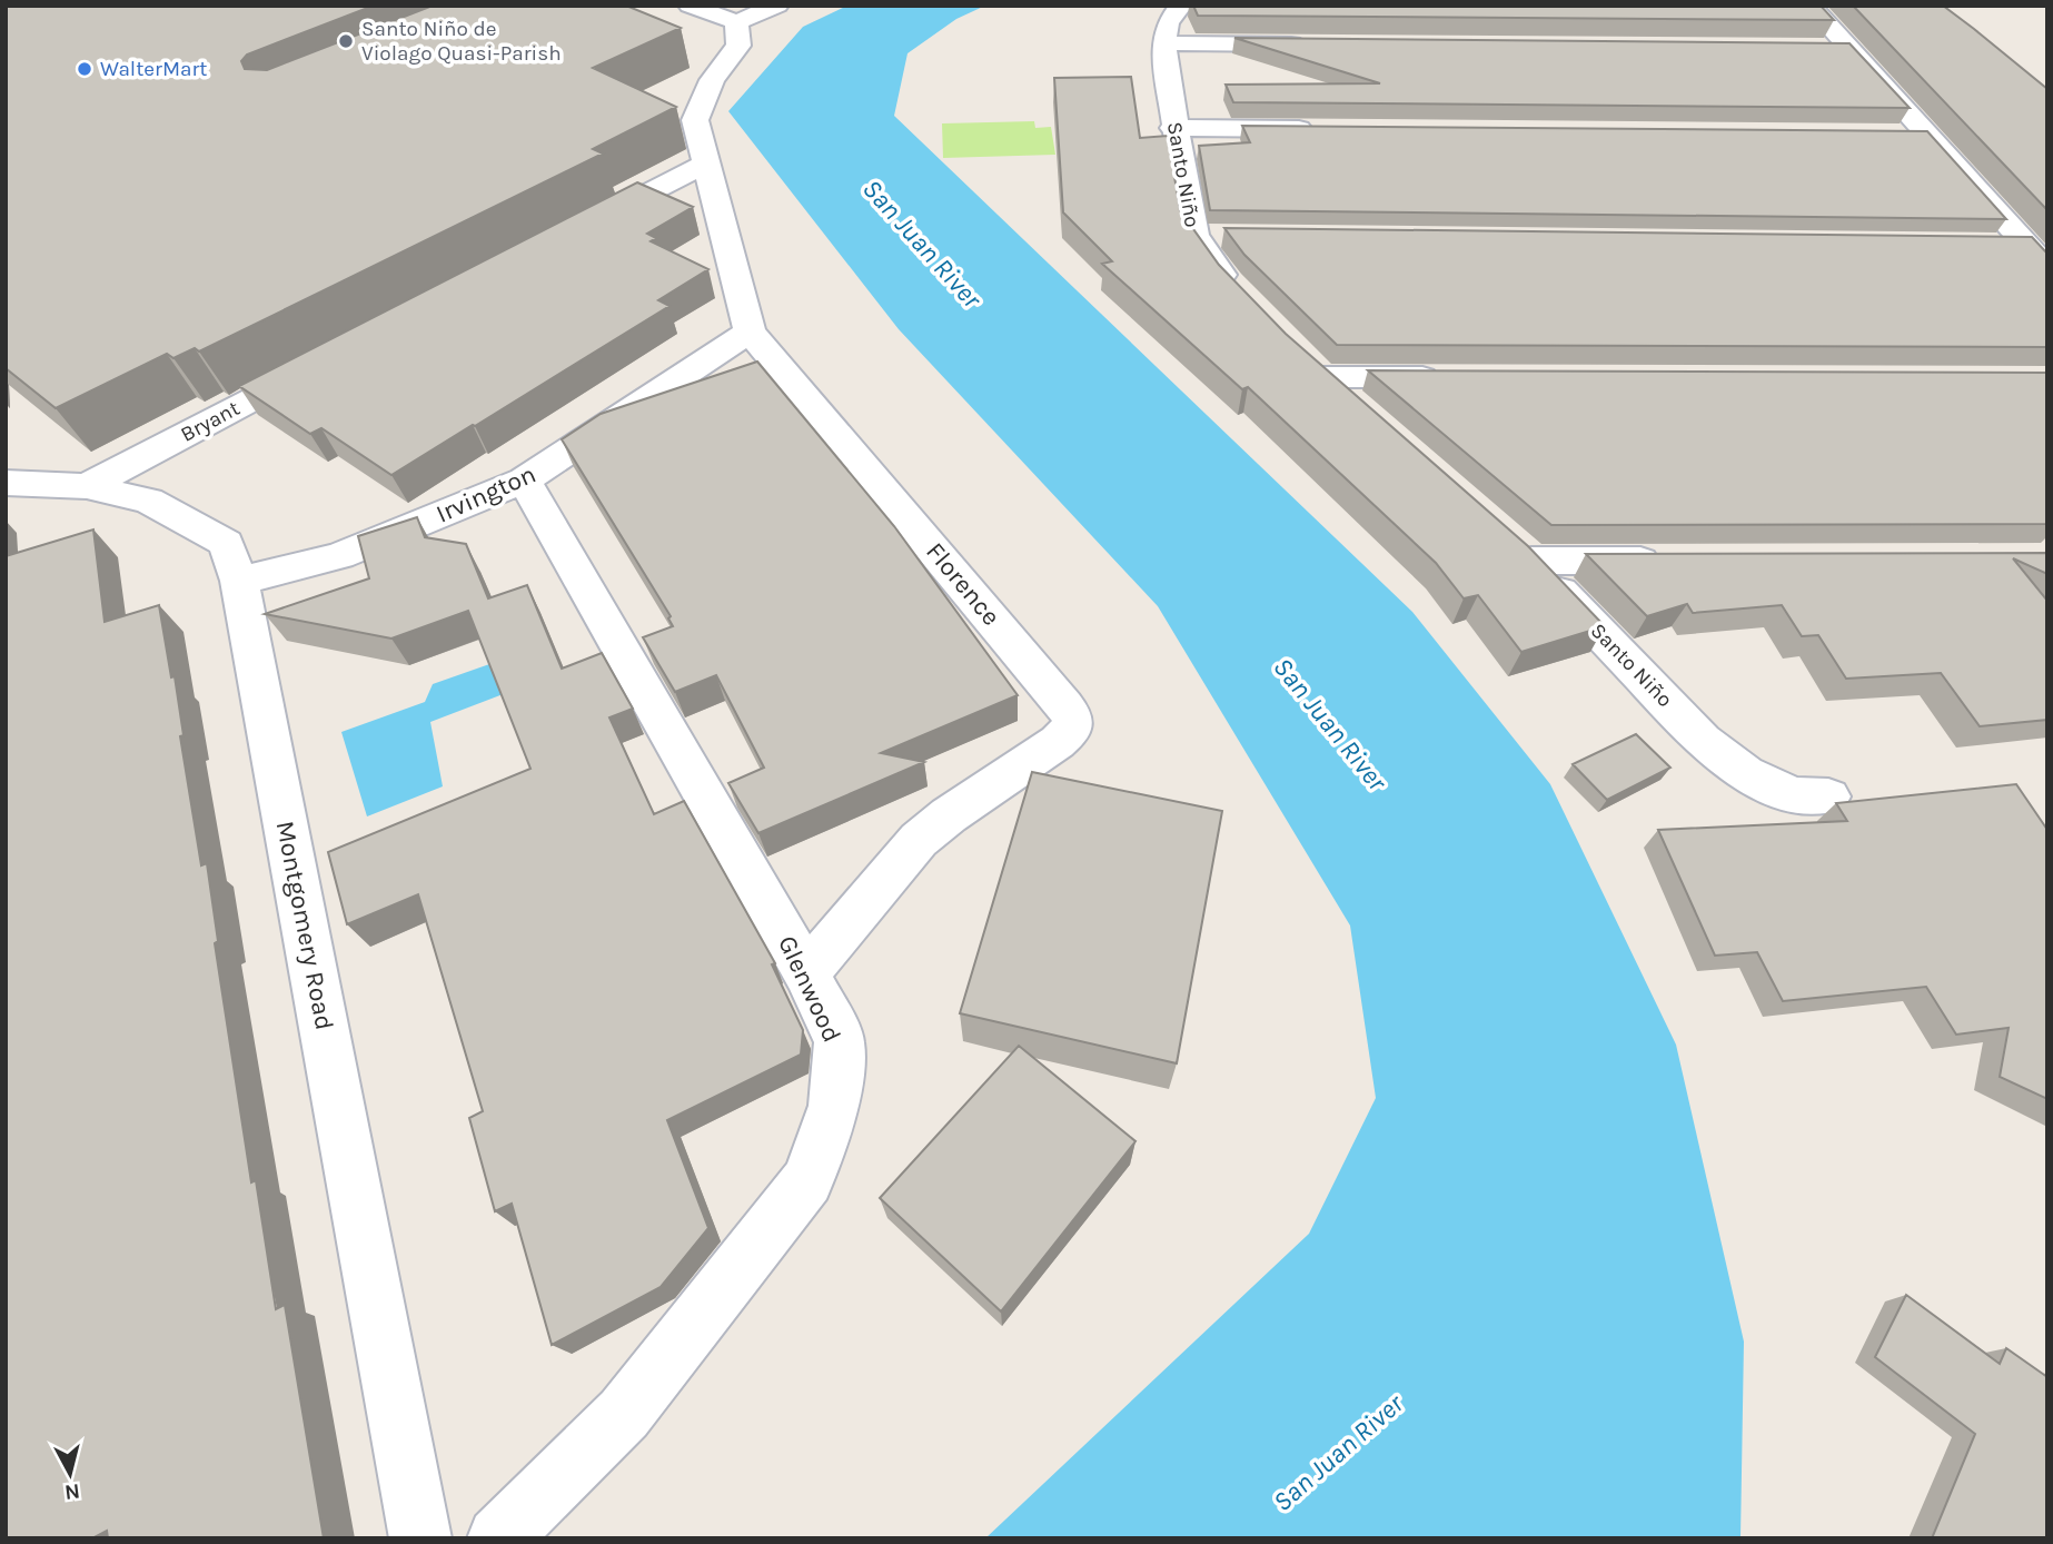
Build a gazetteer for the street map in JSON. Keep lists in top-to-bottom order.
{
  "streets": {
    "street": [
      "Santo Niño",
      "Bryant",
      "Irvington",
      "Florence",
      "Montgomery Road",
      "Glenwood"
    ]
  },
  "crossings": [
    ["Bryant", "Montgomery Road"],
    ["Irvington", "Florence"],
    ["Irvington", "Montgomery Road"],
    ["Irvington", "Glenwood"],
    ["Florence", "Glenwood"]
  ],
  "water": ["San Juan River"],
  "places": ["Santo Niño de Violago Quasi-Parish", "WalterMart"],
  "north": "bottom"
}
